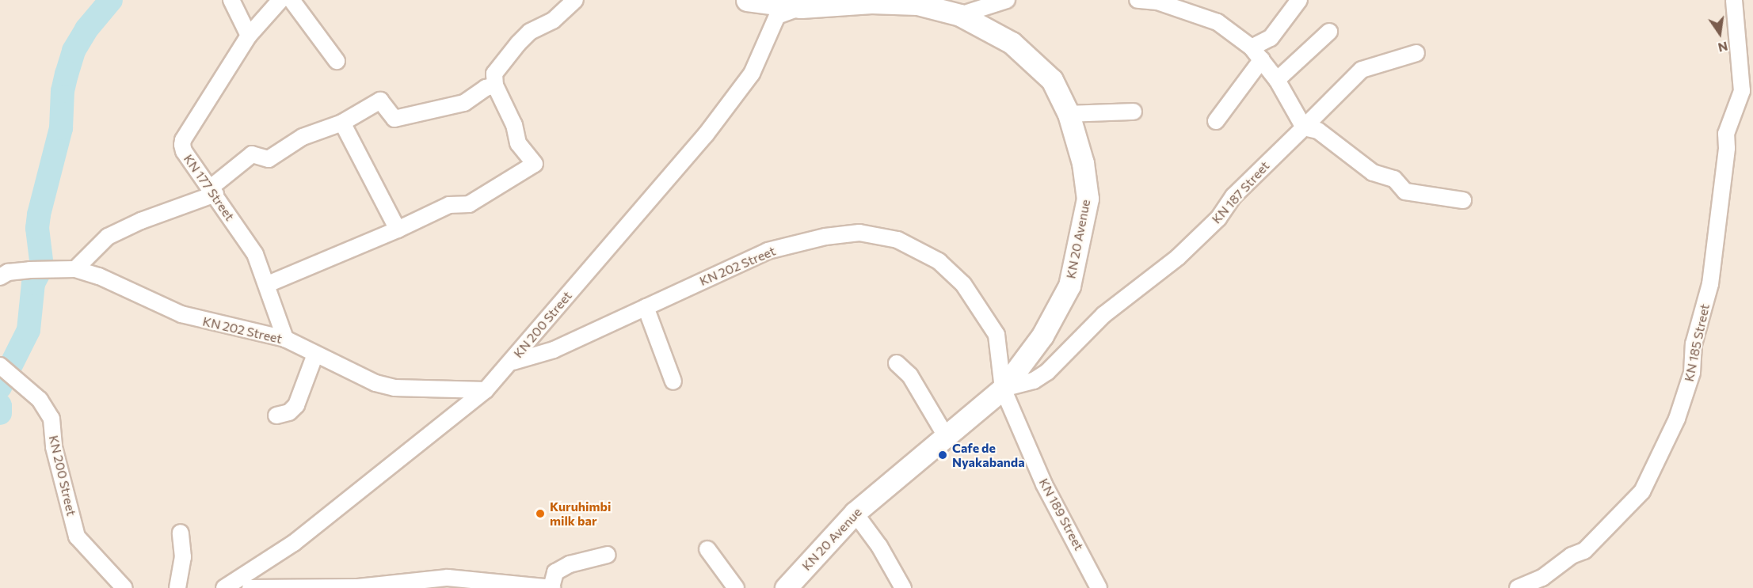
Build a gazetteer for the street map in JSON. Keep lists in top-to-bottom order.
{
  "streets": {
    "main road": ["KN 20 Avenue"],
    "street": [
      "KN 177 Street",
      "KN 187 Street",
      "KN 202 Street",
      "KN 200 Street",
      "KN 185 Street",
      "KN 189 Street"
    ]
  },
  "crossings": [
    ["KN 177 Street", "KN 202 Street"],
    ["KN 187 Street", "KN 20 Avenue"],
    ["KN 187 Street", "KN 202 Street"],
    ["KN 187 Street", "KN 189 Street"],
    ["KN 20 Avenue", "KN 202 Street"],
    ["KN 20 Avenue", "KN 200 Street"],
    ["KN 20 Avenue", "KN 189 Street"],
    ["KN 202 Street", "KN 200 Street"],
    ["KN 202 Street", "KN 189 Street"]
  ],
  "places": ["Cafe de Nyakabanda", "Kuruhimbi milk bar"],
  "north": "bottom"
}
